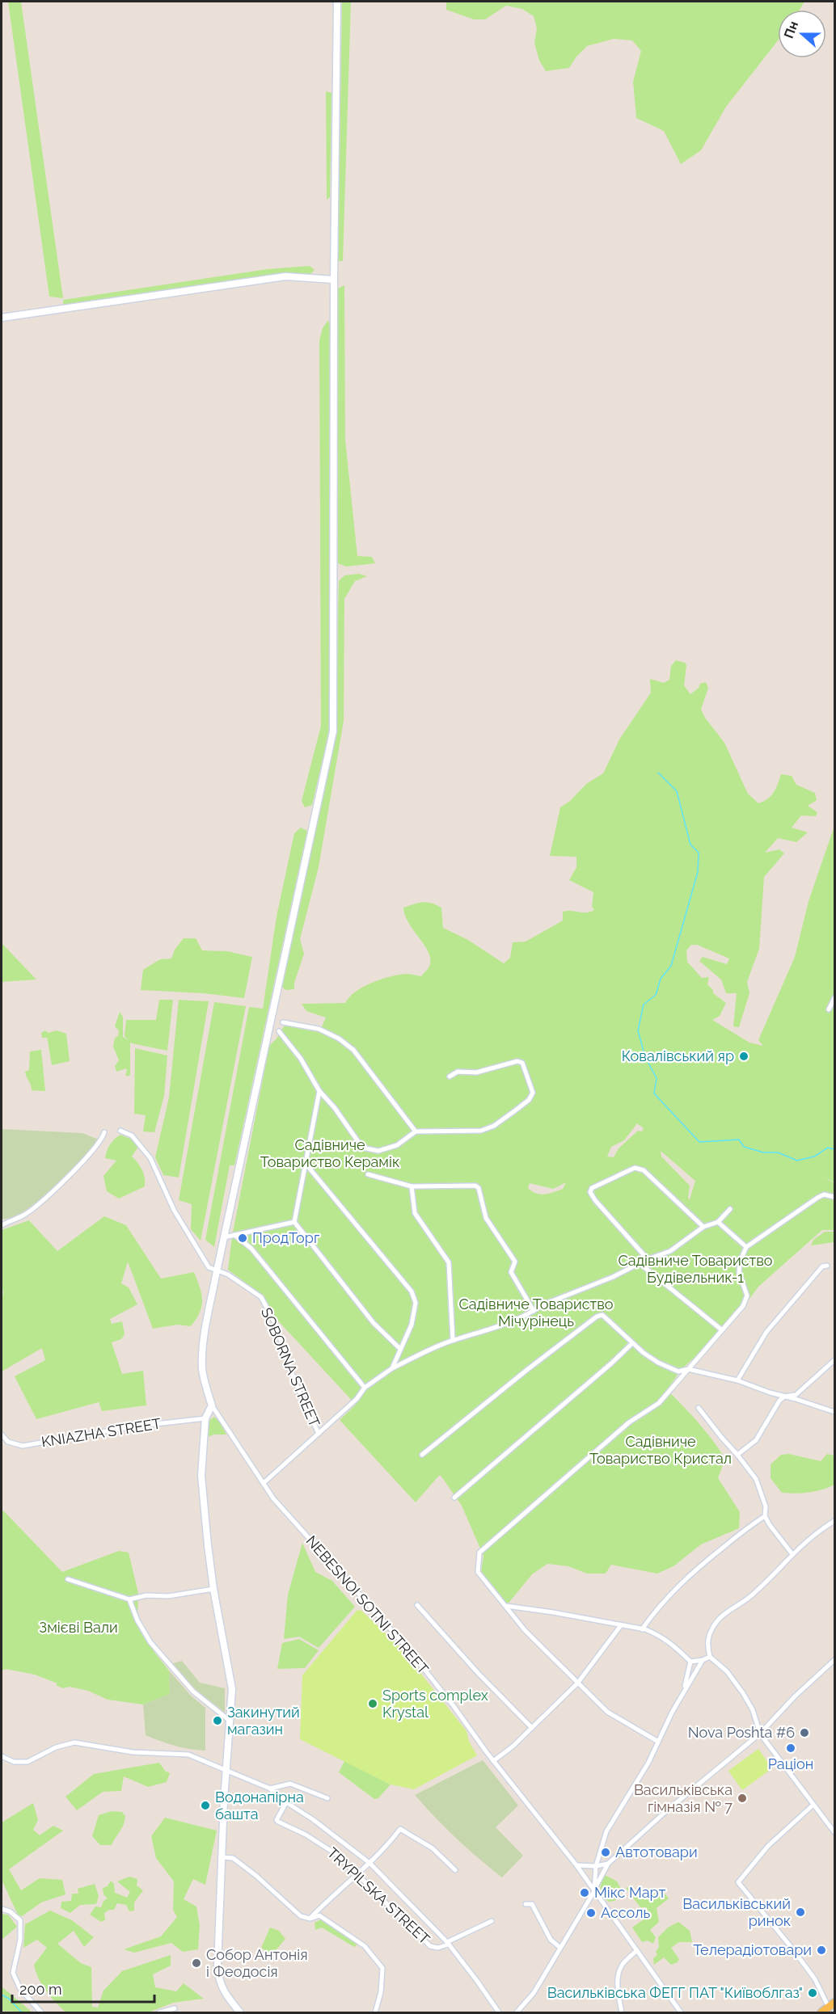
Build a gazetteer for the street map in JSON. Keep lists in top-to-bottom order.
{
  "streets": {
    "street": [
      "SOBORNA STREET",
      "KNIAZHA STREET",
      "NEBESNOI SOTNI STREET",
      "TRYPILSKA STREET"
    ]
  },
  "parks": [
    "Садівниче Товариство Керамік",
    "Садівниче Товариство Будівельник-1",
    "Садівниче Товариство Мічурінець",
    "Садівниче Товариство Кристал",
    "Змієві Вали"
  ],
  "places": [
    "Ковалівський яр",
    "ПродТорг",
    "Sports complex Krystal",
    "Закинутий магазин",
    "Nova Poshta #6",
    "Раціон",
    "Васильківська гімназія № 7",
    "Водонапірна башта",
    "Автотовари",
    "Мікс Март",
    "Васильківський ринок",
    "Ассоль",
    "Телерадіотовари",
    "Собор Антонія і Феодосія",
    "Васильківська ФЕГГ ПАТ \"Київоблгаз\""
  ],
  "scale_bar": "200 m",
  "north": "left"
}
